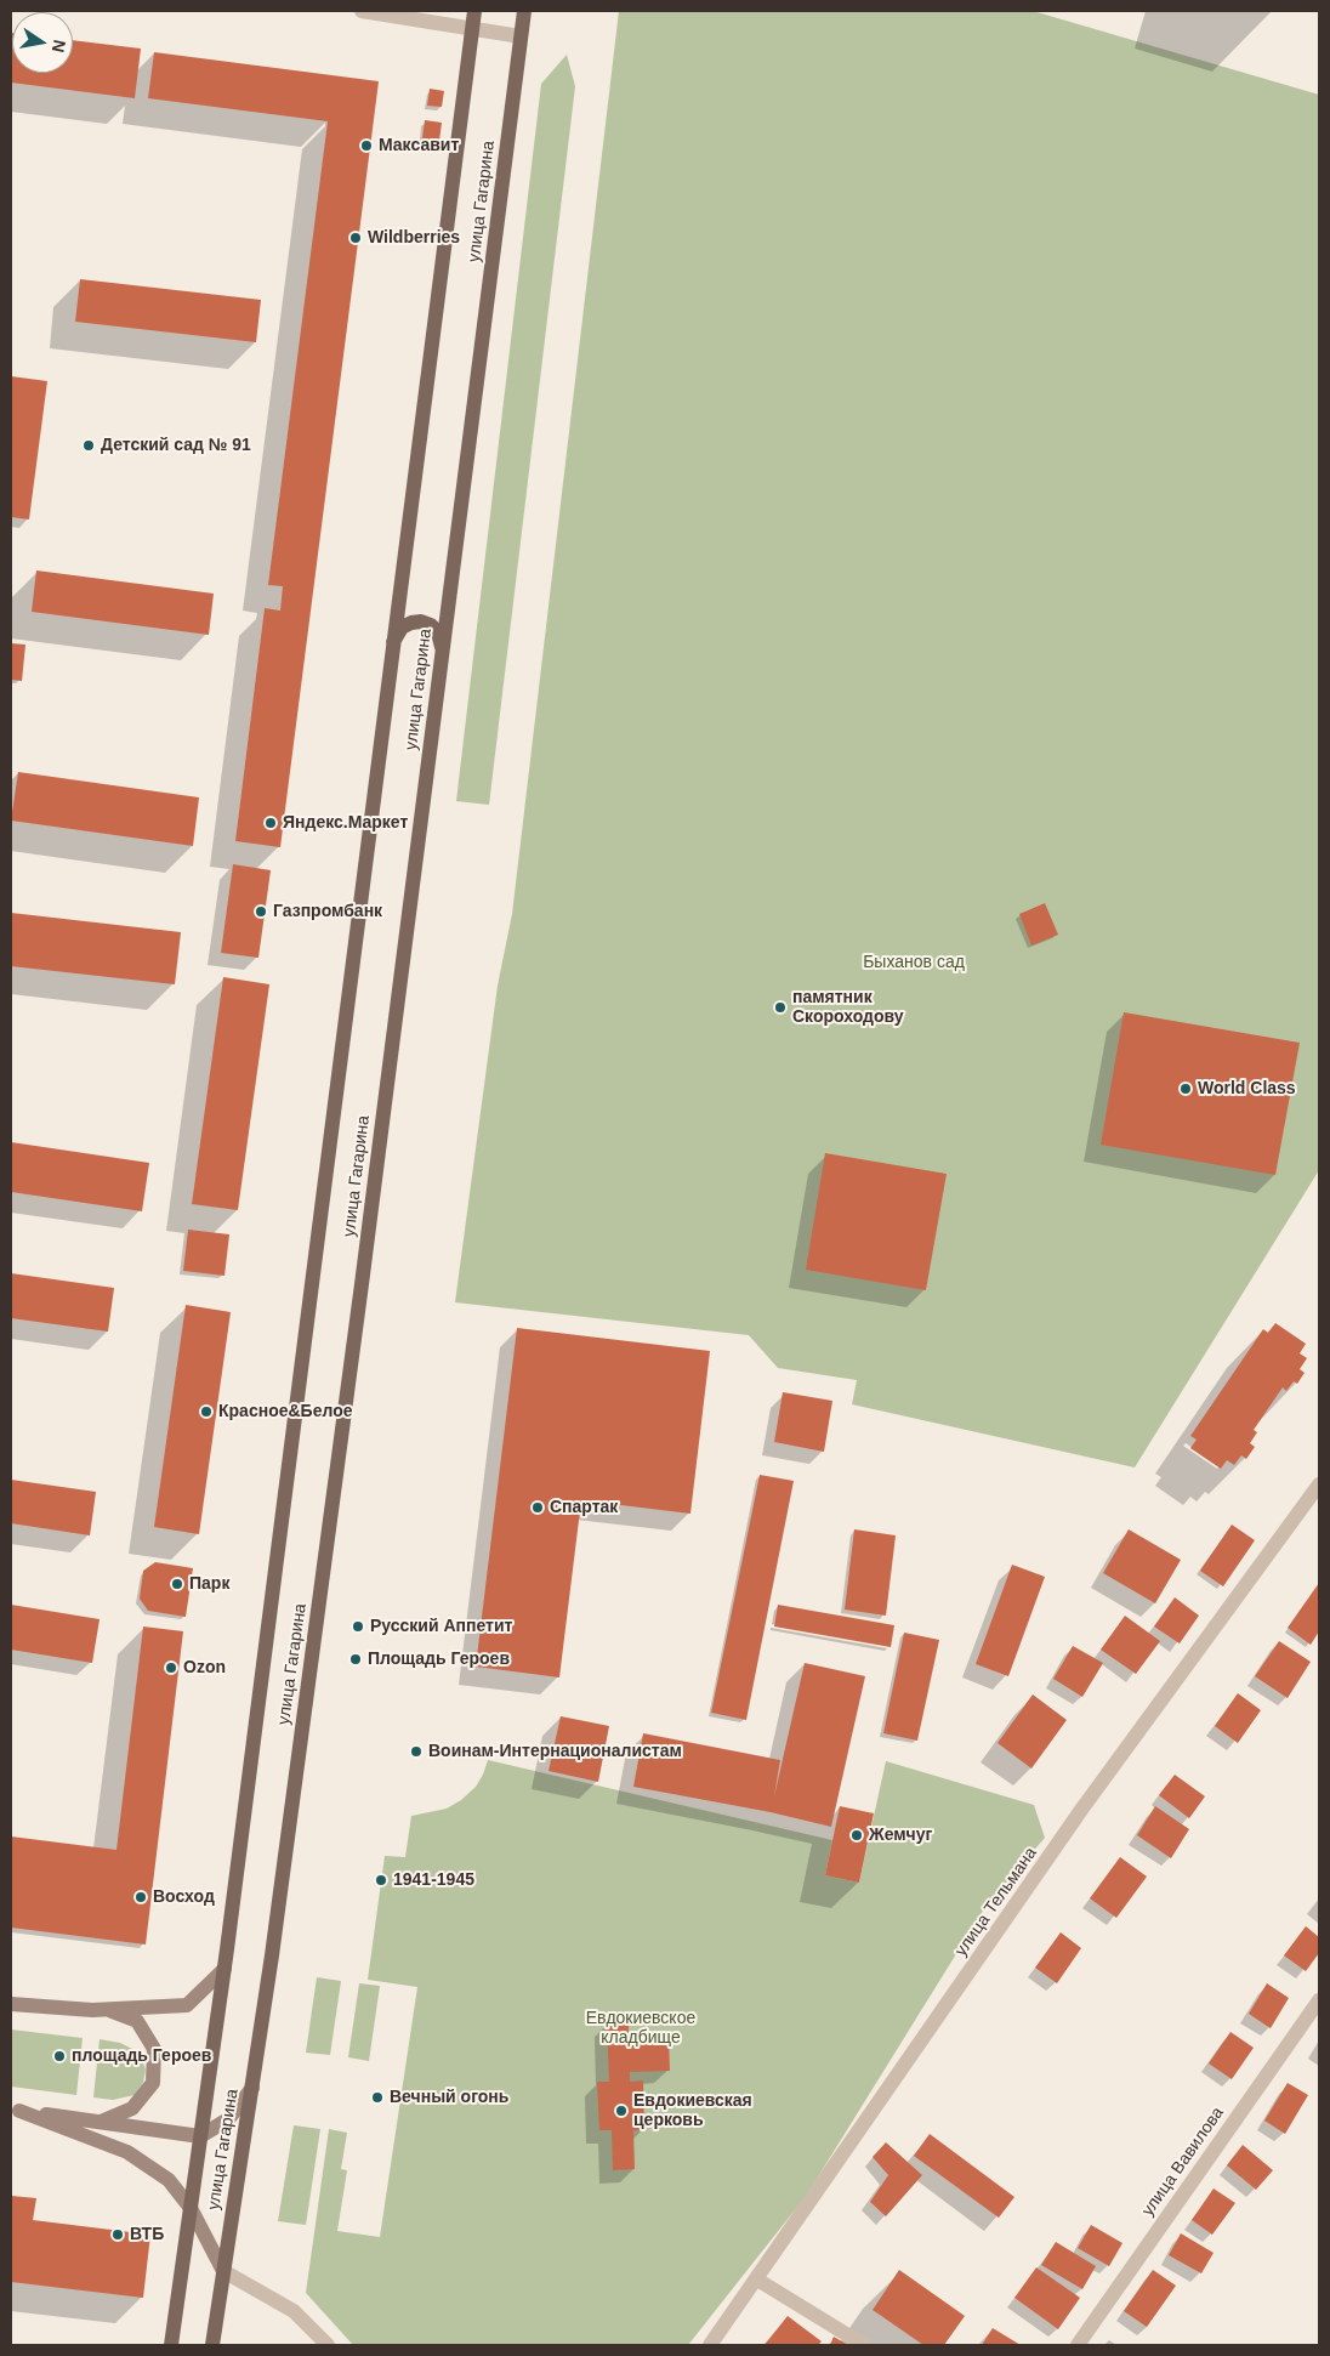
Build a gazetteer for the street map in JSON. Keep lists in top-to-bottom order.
{
  "streets": {
    "main road": ["улица Гагарина"],
    "street": ["улица Тельмана", "улица Вавилова"]
  },
  "parks": ["Быханов сад", "Евдокиевское кладбище"],
  "places": [
    "Максавит",
    "Wildberries",
    "Детский сад № 91",
    "Яндекс.Маркет",
    "Газпромбанк",
    "памятник Скороходову",
    "World Class",
    "Красное&Белое",
    "Спартак",
    "Парк",
    "Русский Аппетит",
    "Площадь Героев",
    "Ozon",
    "Воинам-Интернационалистам",
    "Жемчуг",
    "1941-1945",
    "Восход",
    "площадь Героев",
    "Вечный огонь",
    "Евдокиевская церковь",
    "ВТБ"
  ],
  "north": "right"
}
